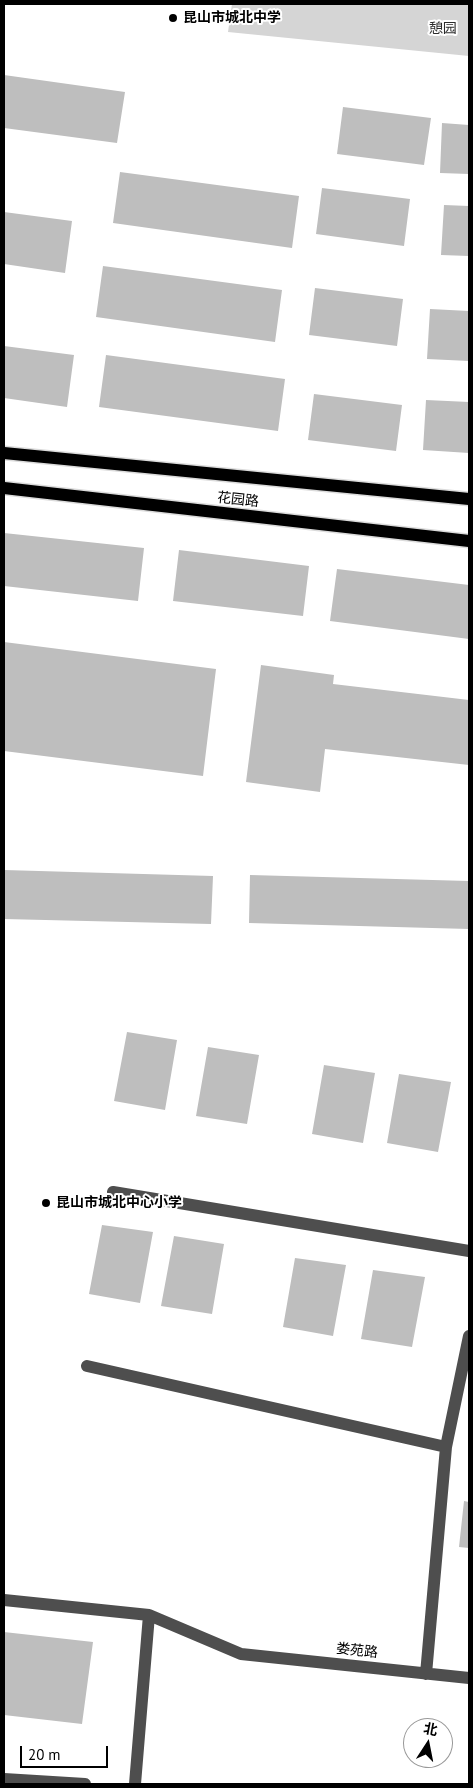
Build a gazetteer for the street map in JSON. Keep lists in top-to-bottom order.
{
  "streets": {
    "main road": ["花园路"],
    "street": ["娄苑路"]
  },
  "parks": ["憩园"],
  "places": ["昆山市城北中学", "昆山市城北中心小学"],
  "scale_bar": "20 m",
  "north": "top"
}
